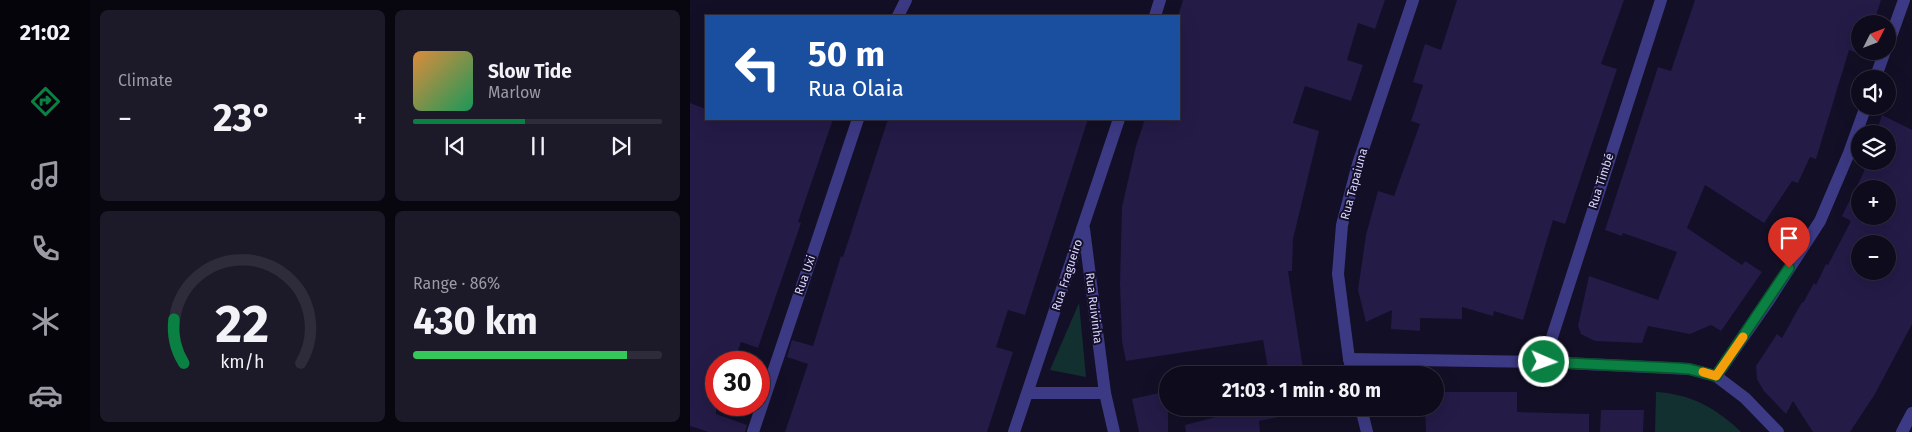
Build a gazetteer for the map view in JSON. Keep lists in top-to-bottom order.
{
  "streets": {
    "street": [
      "Rua Timbé",
      "Rua Tapaiuna",
      "Rua Uxi",
      "Rua Fragueiro",
      "Rua Ruivinha"
    ]
  },
  "crossings": [
    ["Rua Fragueiro", "Rua Ruivinha"]
  ],
  "north": "top right",
  "page": {
    "tabs": "21:02",
    "tile": [
      "Climate",
      ["Range · 86%", "430 km"]
    ],
    "map_buttons": ["+", "−"],
    "turn": ["50 m", "Rua Olaia"],
    "song": ["Slow Tide", "Marlow"],
    "heat": ["−", "23°", "+"],
    "limit": "30",
    "trip": "21:03 · 1 min · 80 m",
    "gauge": ["22", "km/h"]
  }
}
